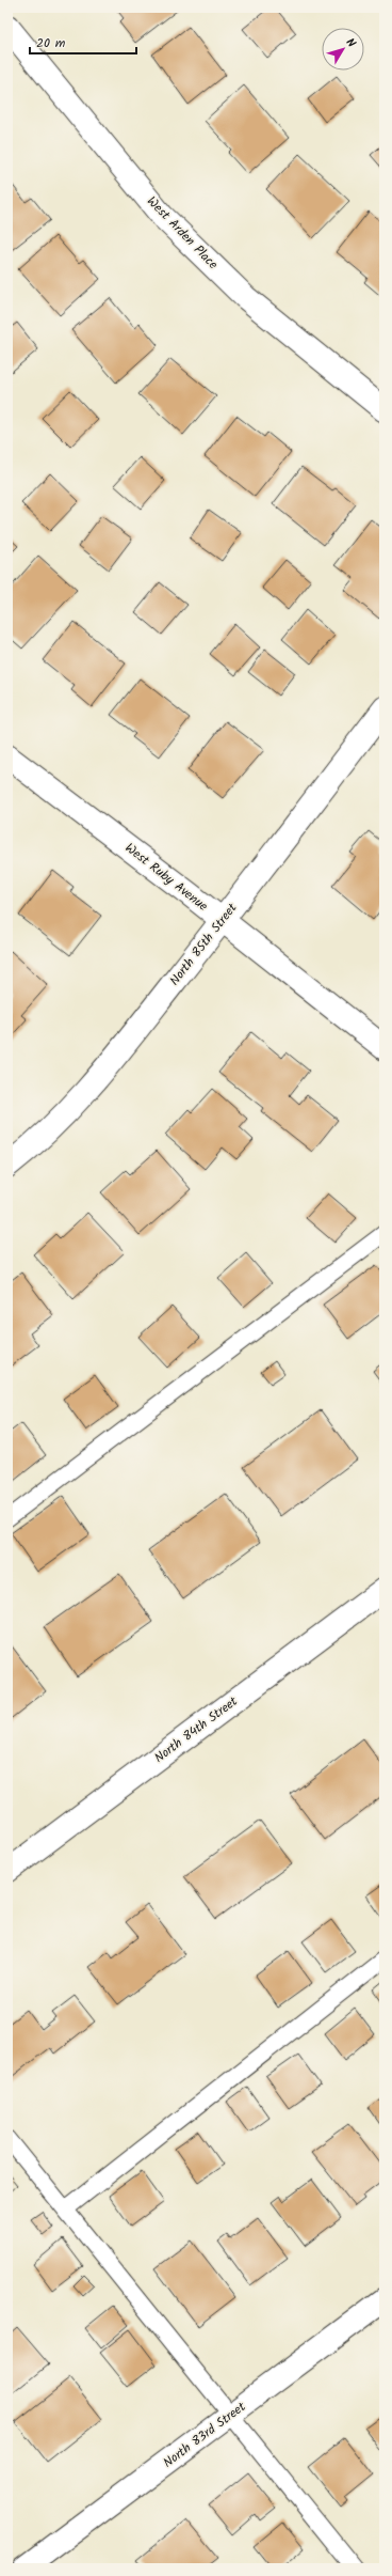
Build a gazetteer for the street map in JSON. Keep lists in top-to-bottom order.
{
  "streets": {
    "street": [
      "West Arden Place",
      "West Ruby Avenue",
      "North 85th Street",
      "North 84th Street",
      "North 83rd Street"
    ]
  },
  "crossings": [
    ["West Ruby Avenue", "North 85th Street"]
  ],
  "scale_bar": "20 m",
  "north": "top right"
}
